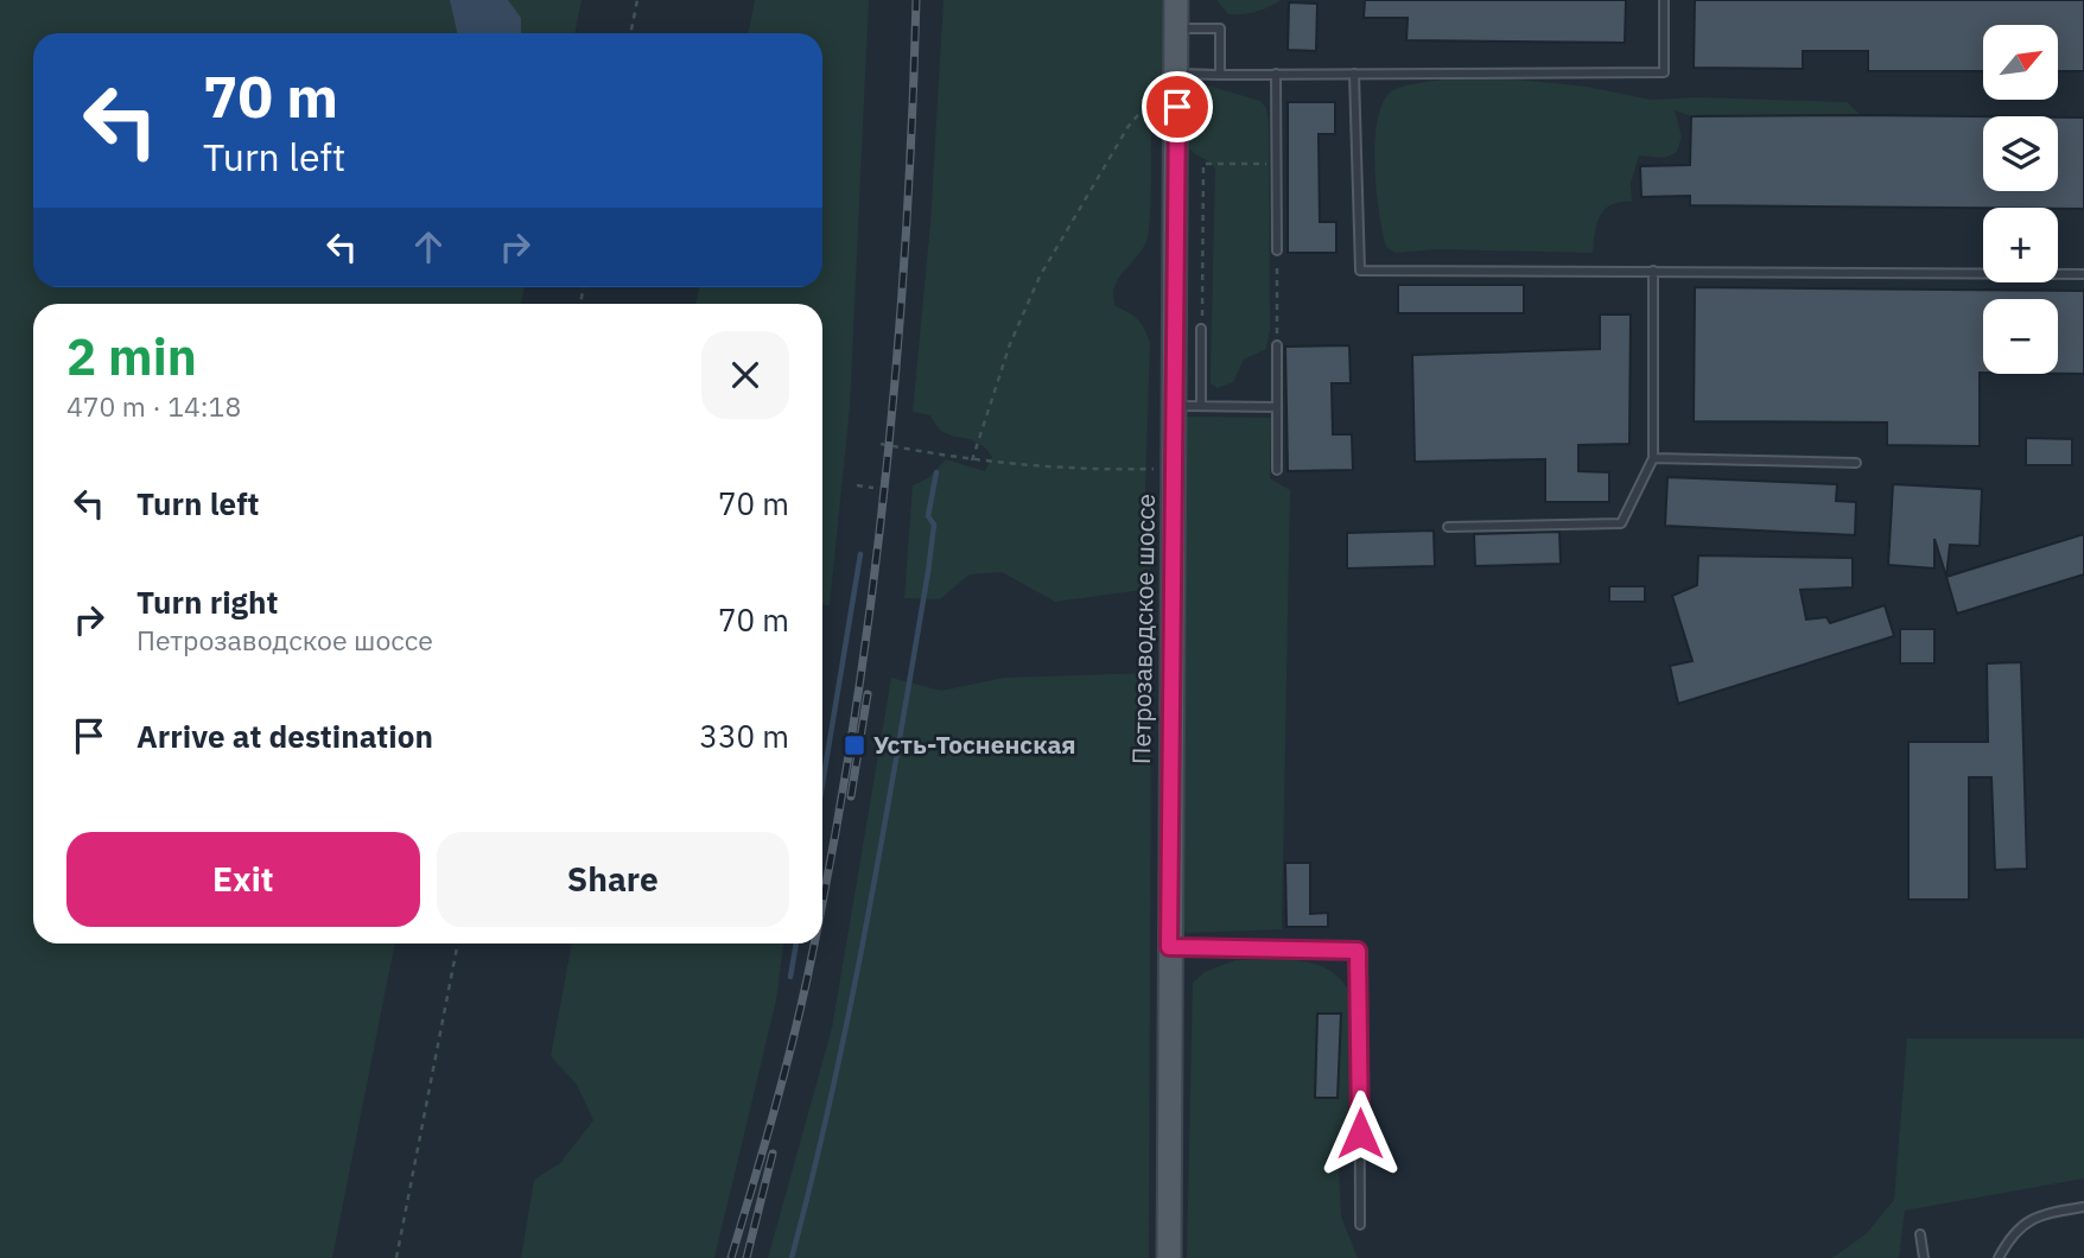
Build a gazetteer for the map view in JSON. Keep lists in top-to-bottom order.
{
  "streets": {
    "main road": ["Петрозаводское шоссе"]
  },
  "places": {
    "transit": ["Усть-Тосненская"]
  },
  "north": "top right",
  "page": {
    "map_buttons": ["+", "−"],
    "turn": ["70 m", "Turn left"],
    "heading": ["2 min", "470 m · 14:18"],
    "list": [
      {
        "name": "Turn left",
        "value": "70 m"
      },
      {
        "name": "Turn right",
        "note": "Петрозаводское шоссе",
        "value": "70 m"
      },
      {
        "name": "Arrive at destination",
        "value": "330 m"
      }
    ],
    "buttons": ["Exit", "Share"]
  }
}
